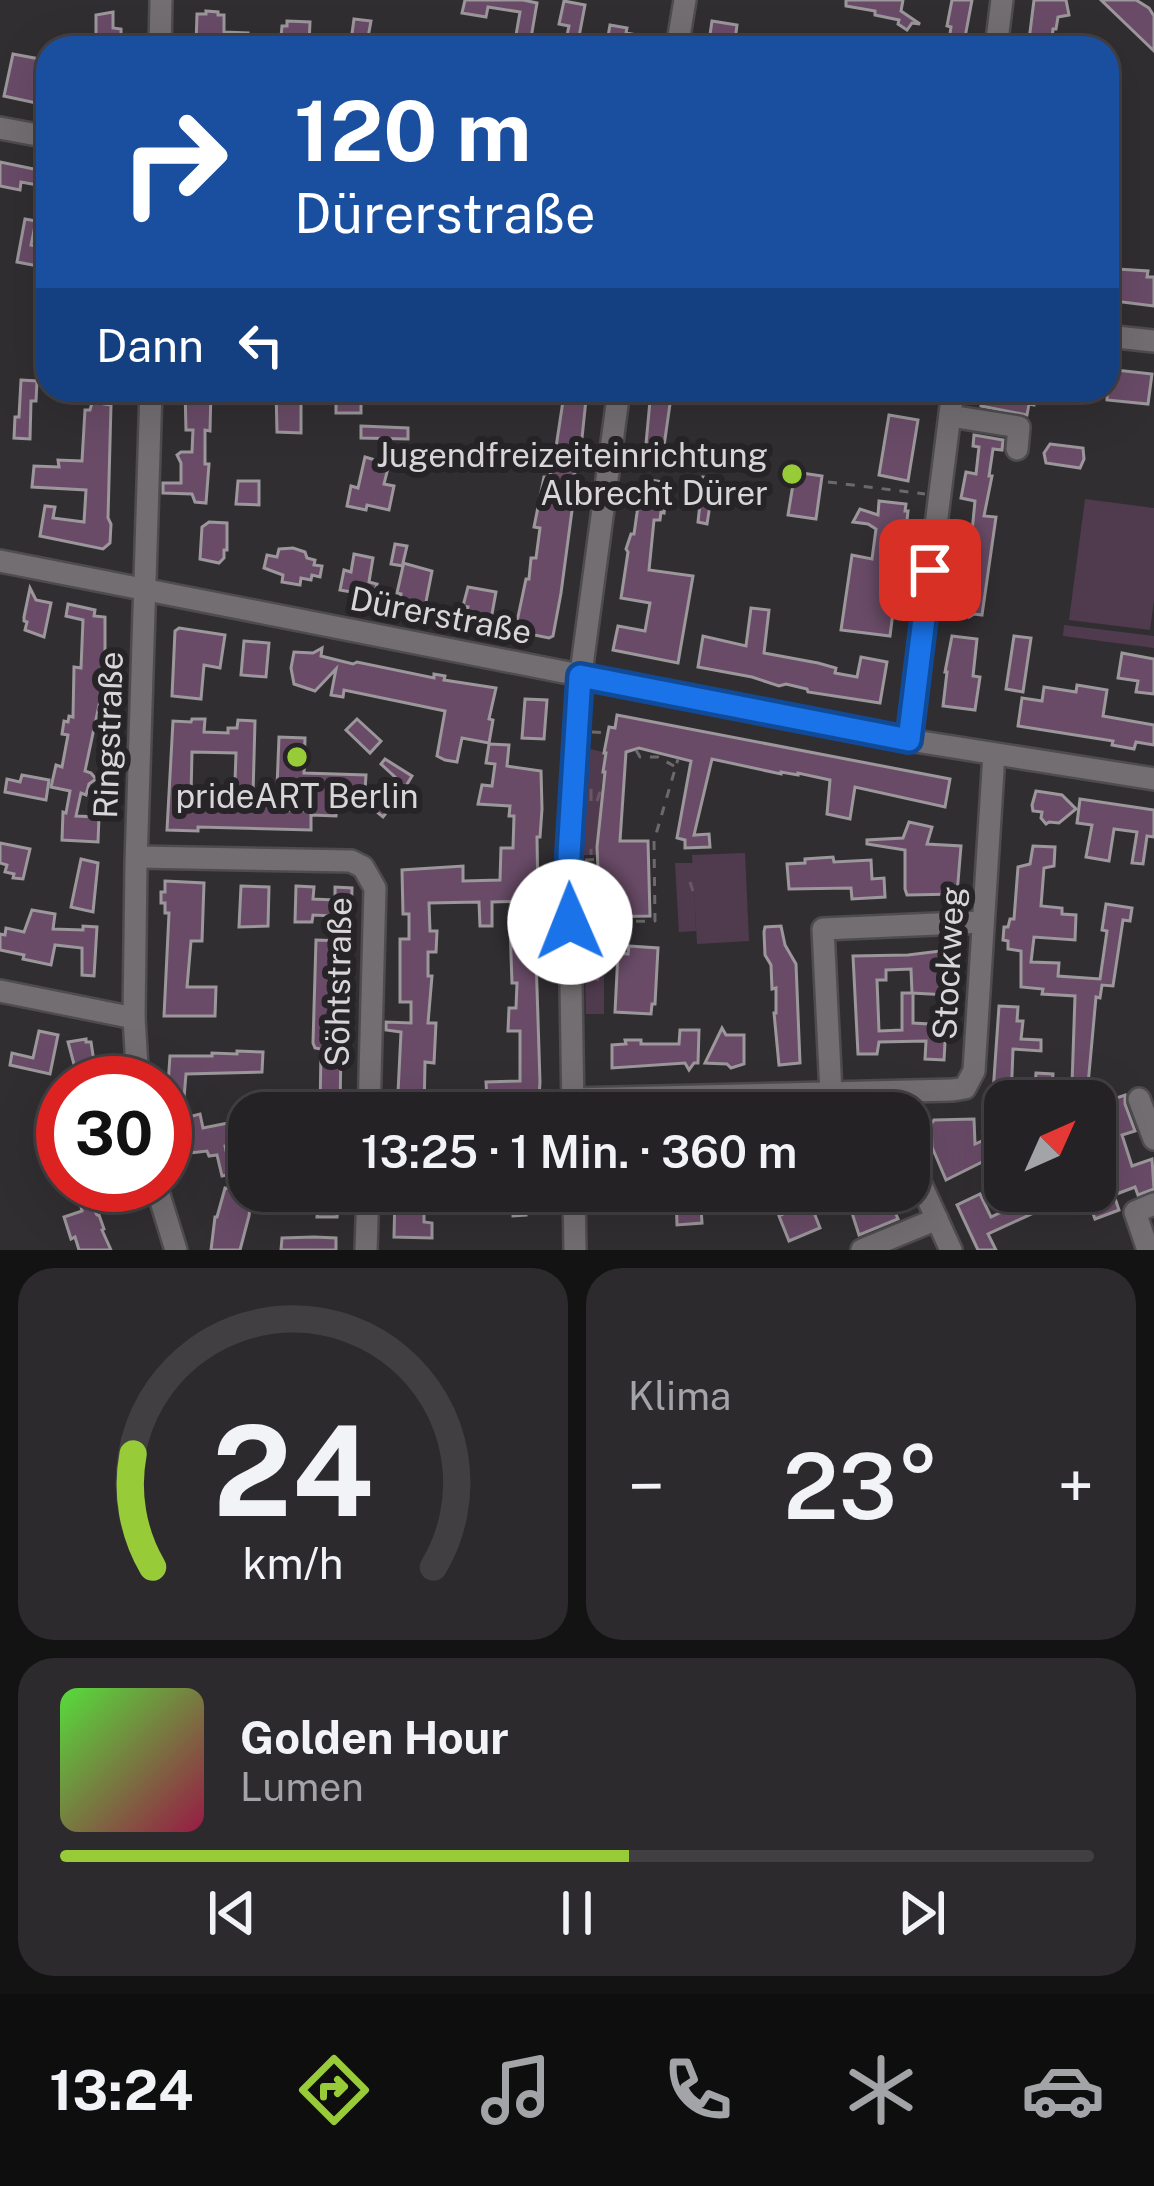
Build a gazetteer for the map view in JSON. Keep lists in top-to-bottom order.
{
  "streets": {
    "street": [
      "Dürerstraße",
      "Ringstraße",
      "Stockweg",
      "Söhtstraße"
    ]
  },
  "crossings": [
    ["Dürerstraße", "Ringstraße"],
    ["Dürerstraße", "Stockweg"],
    ["Ringstraße", "Söhtstraße"]
  ],
  "places": ["Jugendfreizeiteinrichtung Albrecht Dürer", "prideART Berlin"],
  "north": "top right",
  "page": {
    "turn": ["120 m", "Dürerstraße"],
    "then": "Dann",
    "limit": "30",
    "trip": "13:25 · 1 Min. · 360 m",
    "tile": "Klima",
    "heat": ["−", "23°", "+"],
    "song": ["Golden Hour", "Lumen"],
    "tabs": "13:24",
    "gauge": ["24", "km/h"]
  }
}
